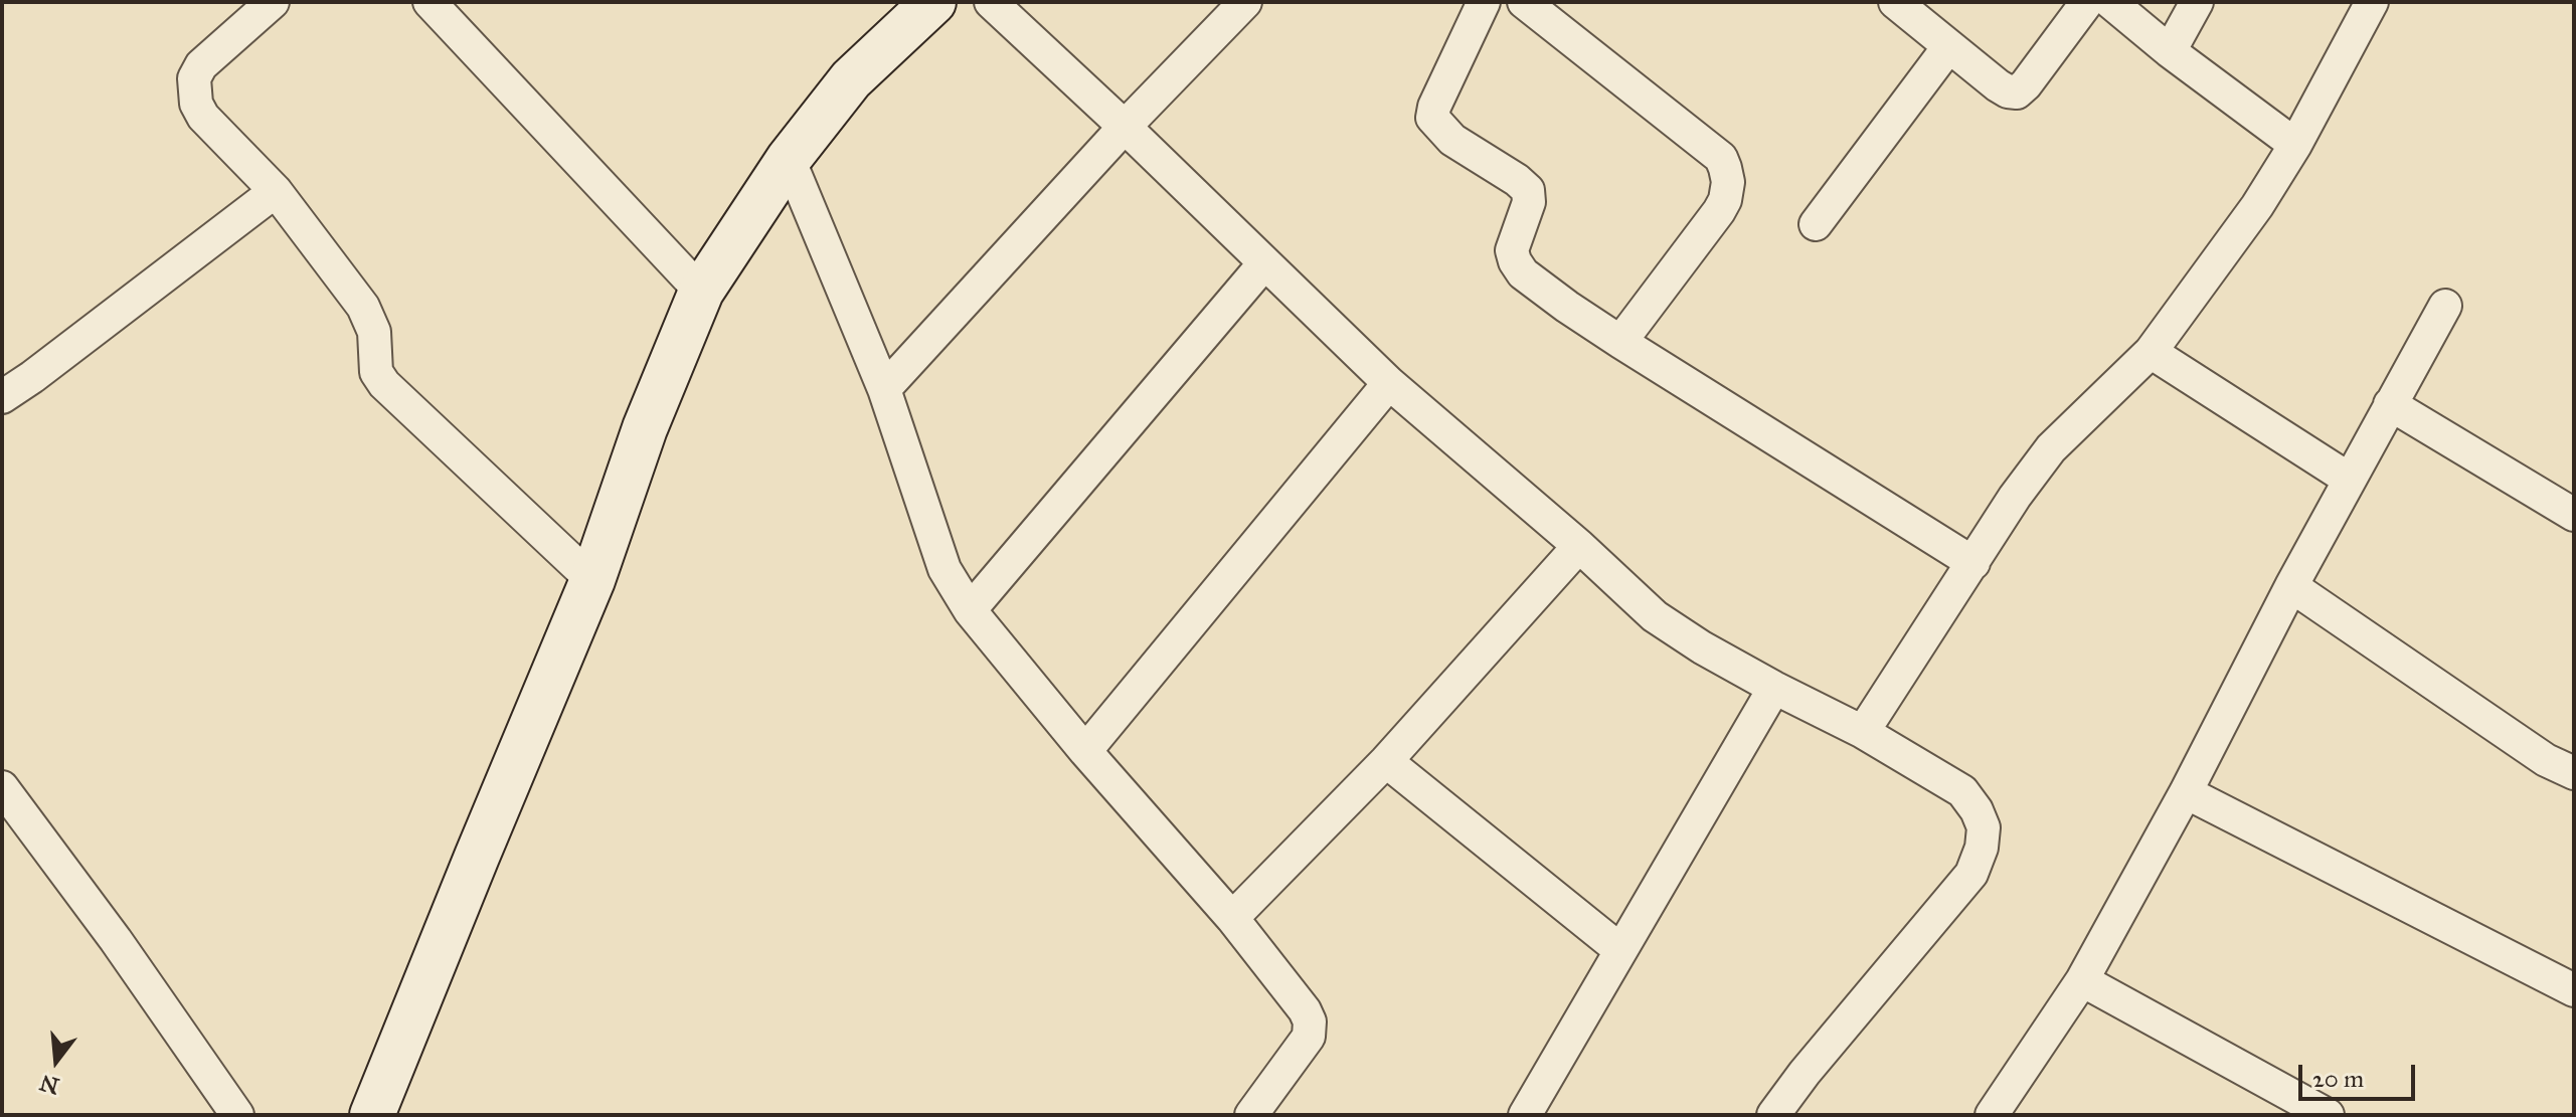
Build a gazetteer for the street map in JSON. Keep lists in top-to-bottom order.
{
  "scale_bar": "20 m",
  "north": "bottom"
}
